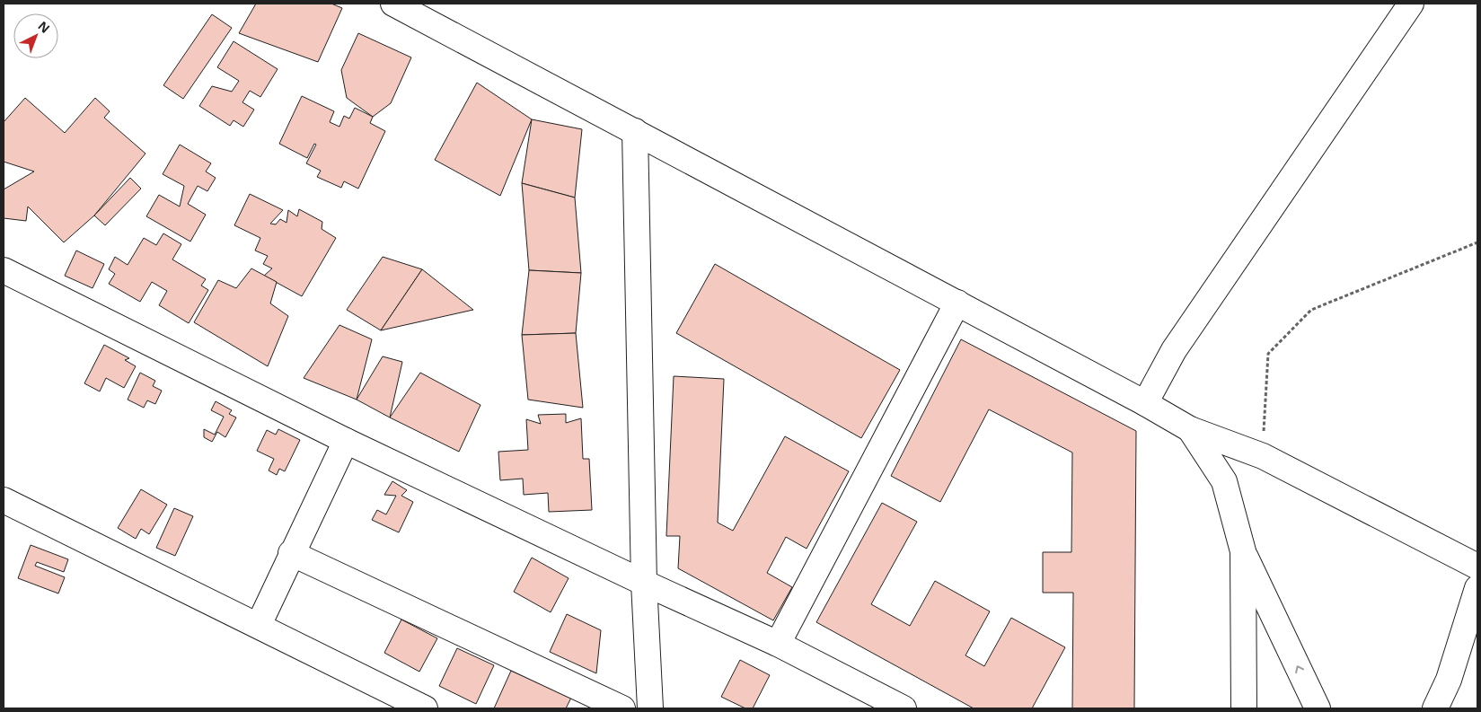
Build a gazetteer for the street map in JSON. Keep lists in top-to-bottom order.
{
  "north": "top right"
}
